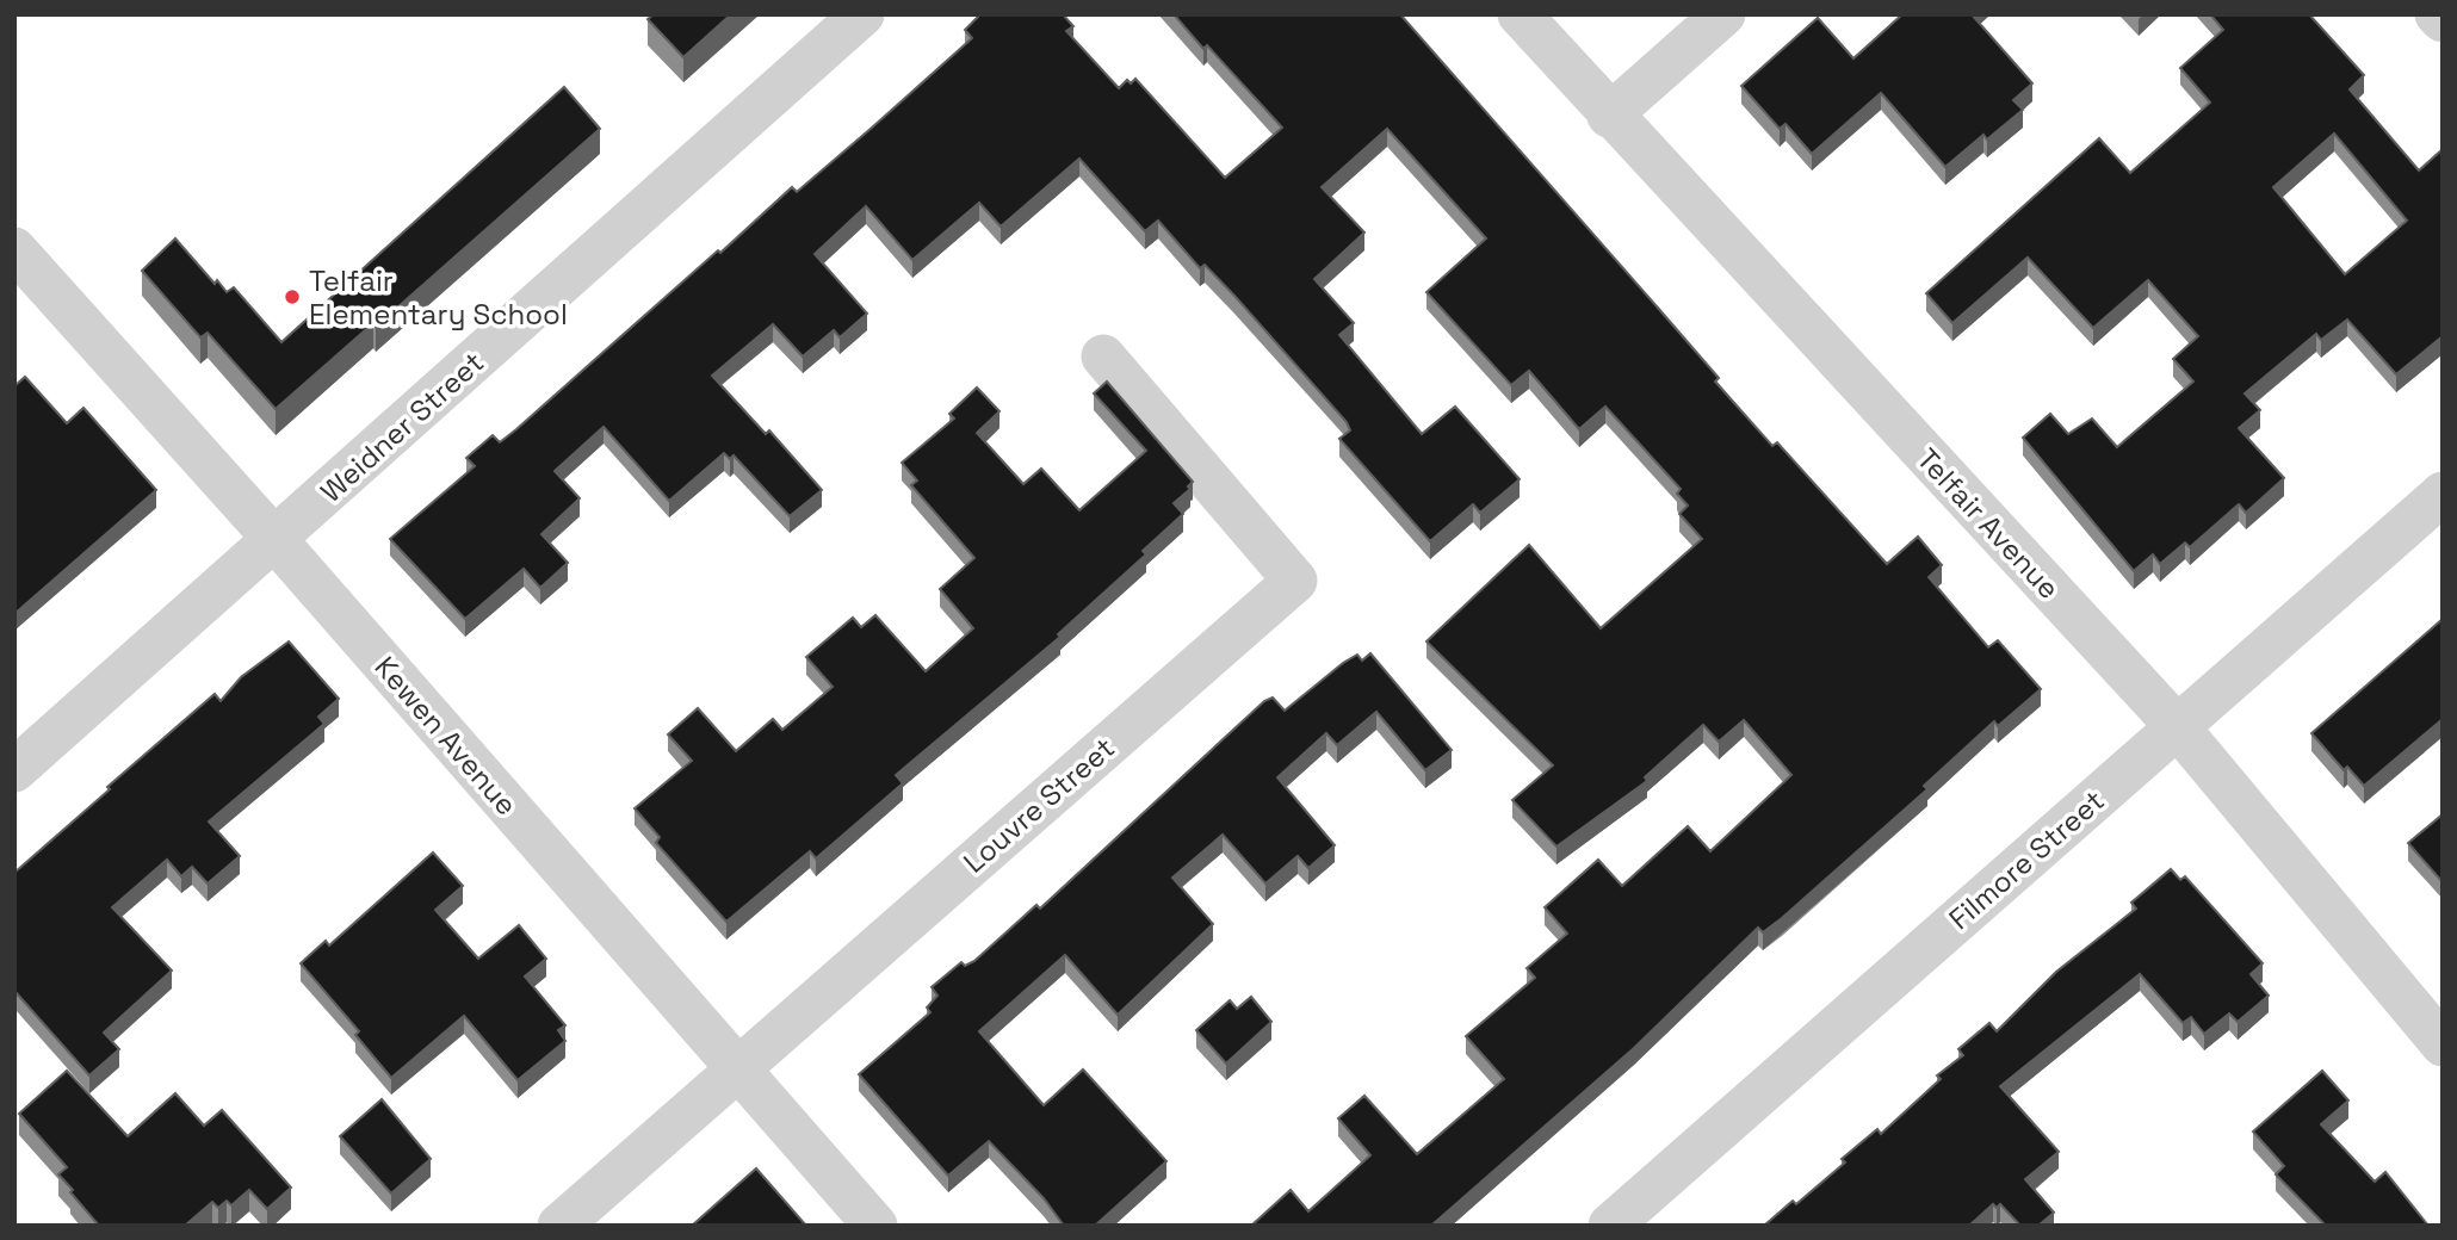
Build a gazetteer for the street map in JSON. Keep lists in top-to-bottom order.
{
  "streets": {
    "street": [
      "Weidner Street",
      "Telfair Avenue",
      "Kewen Avenue",
      "Louvre Street",
      "Filmore Street"
    ]
  },
  "crossings": [
    ["Weidner Street", "Kewen Avenue"],
    ["Telfair Avenue", "Filmore Street"],
    ["Kewen Avenue", "Louvre Street"]
  ],
  "places": ["Telfair Elementary School"]
}
